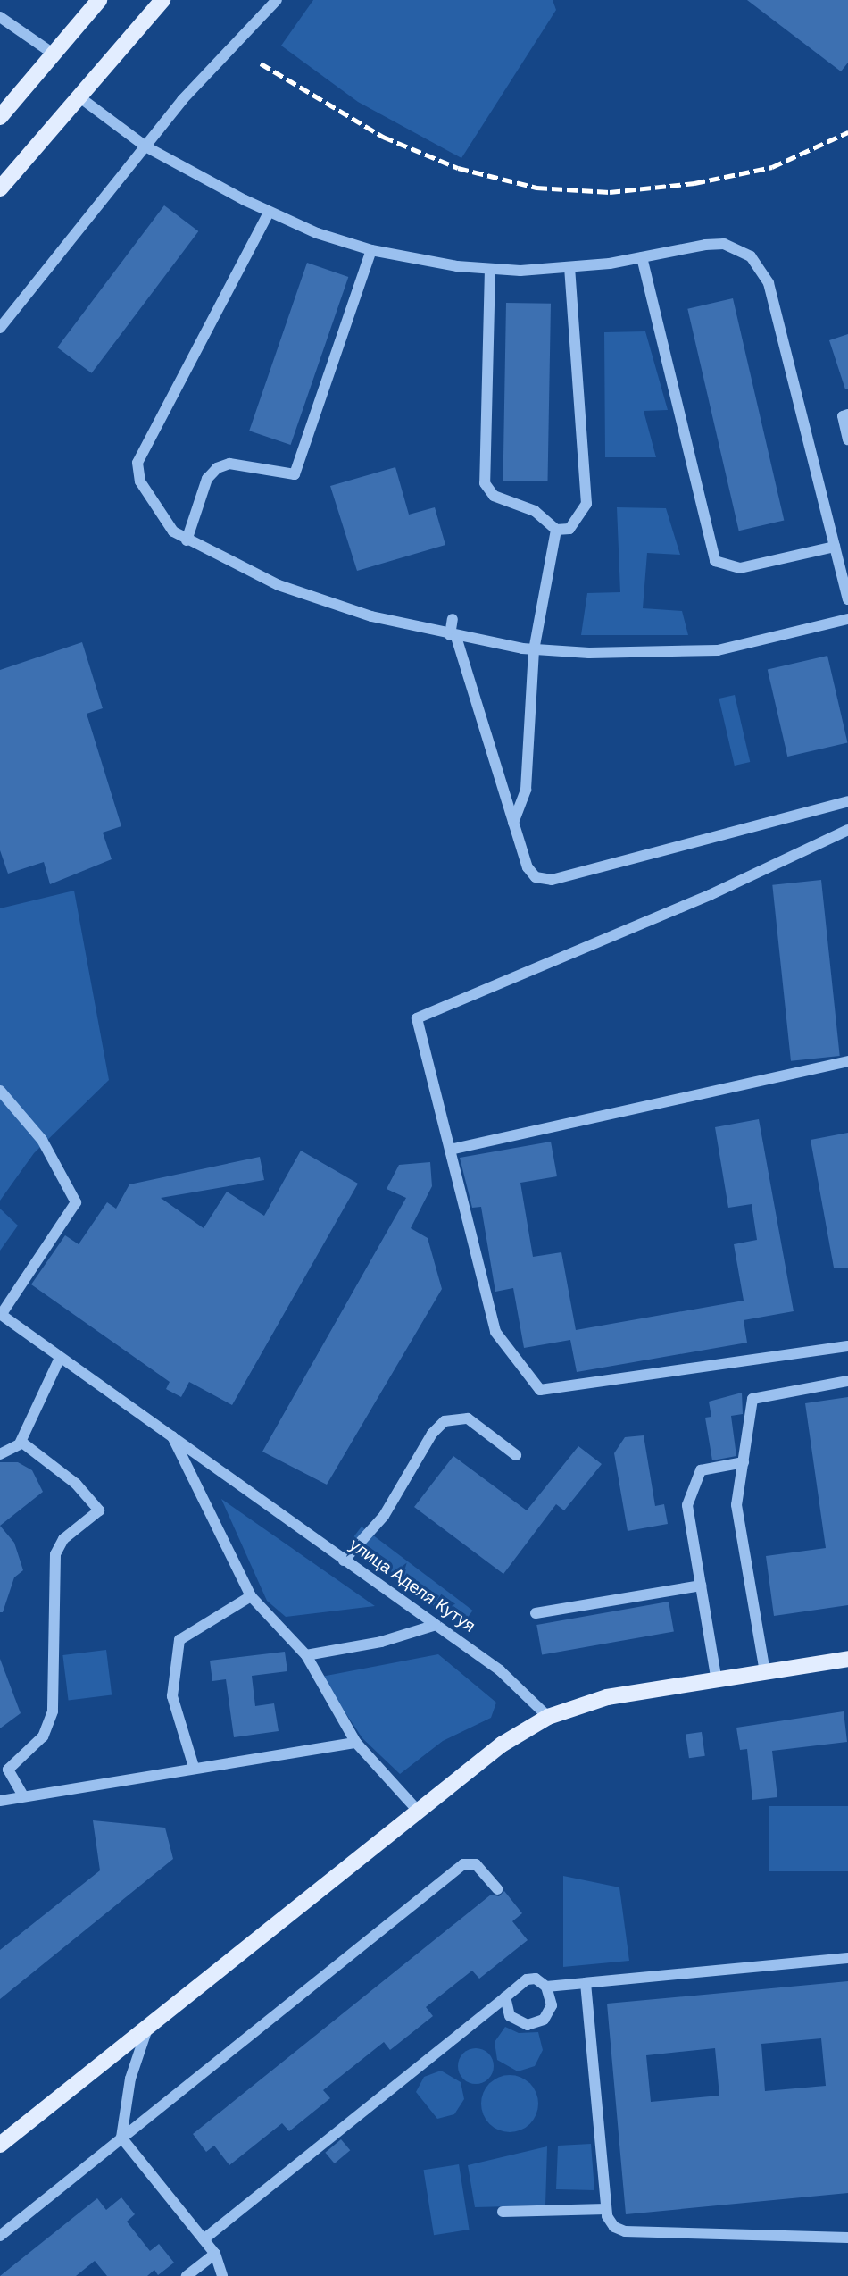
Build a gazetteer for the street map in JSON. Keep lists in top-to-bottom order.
{
  "streets": {
    "street": ["улица Аделя Кутуя"]
  }
}
